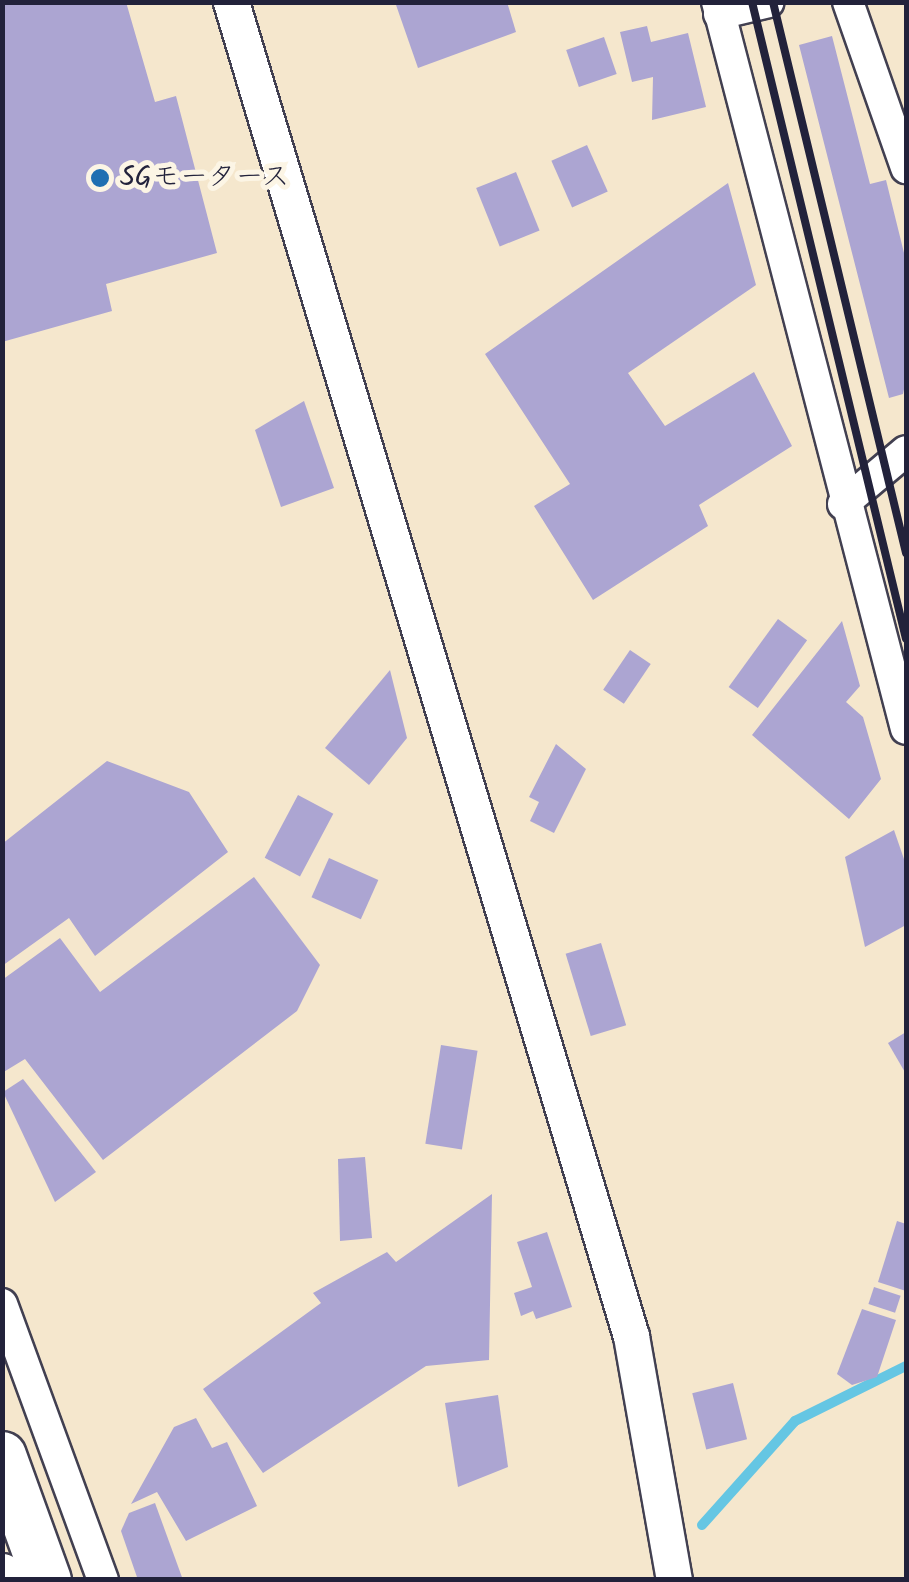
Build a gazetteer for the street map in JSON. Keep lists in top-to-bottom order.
{
  "places": ["SGモータース"]
}
